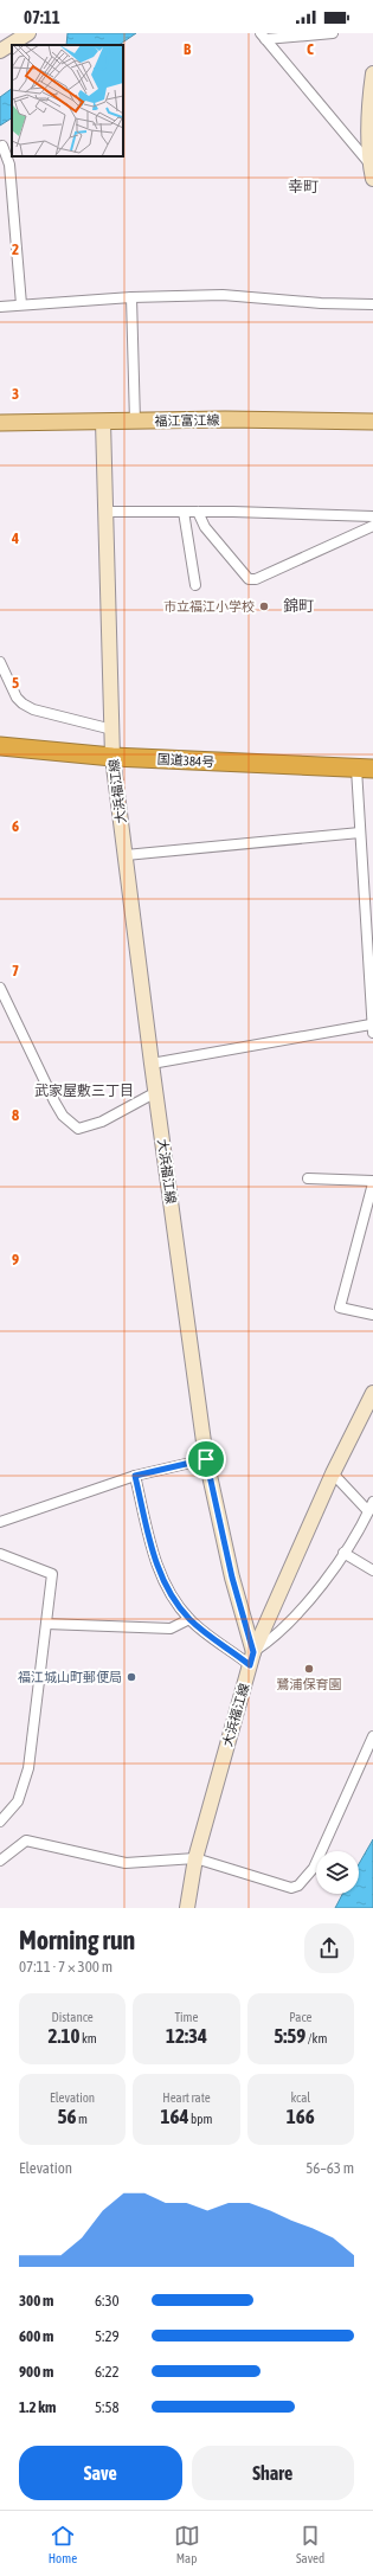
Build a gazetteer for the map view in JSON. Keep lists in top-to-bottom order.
{
  "streets": {
    "highway": ["国道384号"],
    "main road": ["福江富江線", "大浜福江線"]
  },
  "crossings": [
    ["福江富江線", "大浜福江線"],
    ["国道384号", "大浜福江線"]
  ],
  "districts": ["幸町", "錦町", "武家屋敷三丁目"],
  "places": ["市立福江小学校", "鷺浦保育園", "福江城山町郵便局"],
  "page": {
    "status": "07:11",
    "heading": ["Morning run", "07:11 · 7 × 300 m"],
    "stats": [
      ["Distance", "2.10 km"],
      ["Time", "12:34"],
      ["Pace", "5:59 /km"],
      ["Elevation", "56 m"],
      ["Heart rate", "164 bpm"],
      ["kcal", "166"]
    ],
    "chart": ["Elevation", "56–63 m"],
    "list": [
      {
        "name": "300 m",
        "note": "6:30"
      },
      {
        "name": "600 m",
        "note": "5:29"
      },
      {
        "name": "900 m",
        "note": "6:22"
      },
      {
        "name": "1.2 km",
        "note": "5:58"
      }
    ],
    "buttons": ["Save", "Share"],
    "tabs": ["Home", "Map", "Saved"]
  },
  "grid": {
    "columns": ["B", "C"],
    "rows": [
      "2",
      "3",
      "4",
      "5",
      "6",
      "7",
      "8",
      "9"
    ]
  }
}
